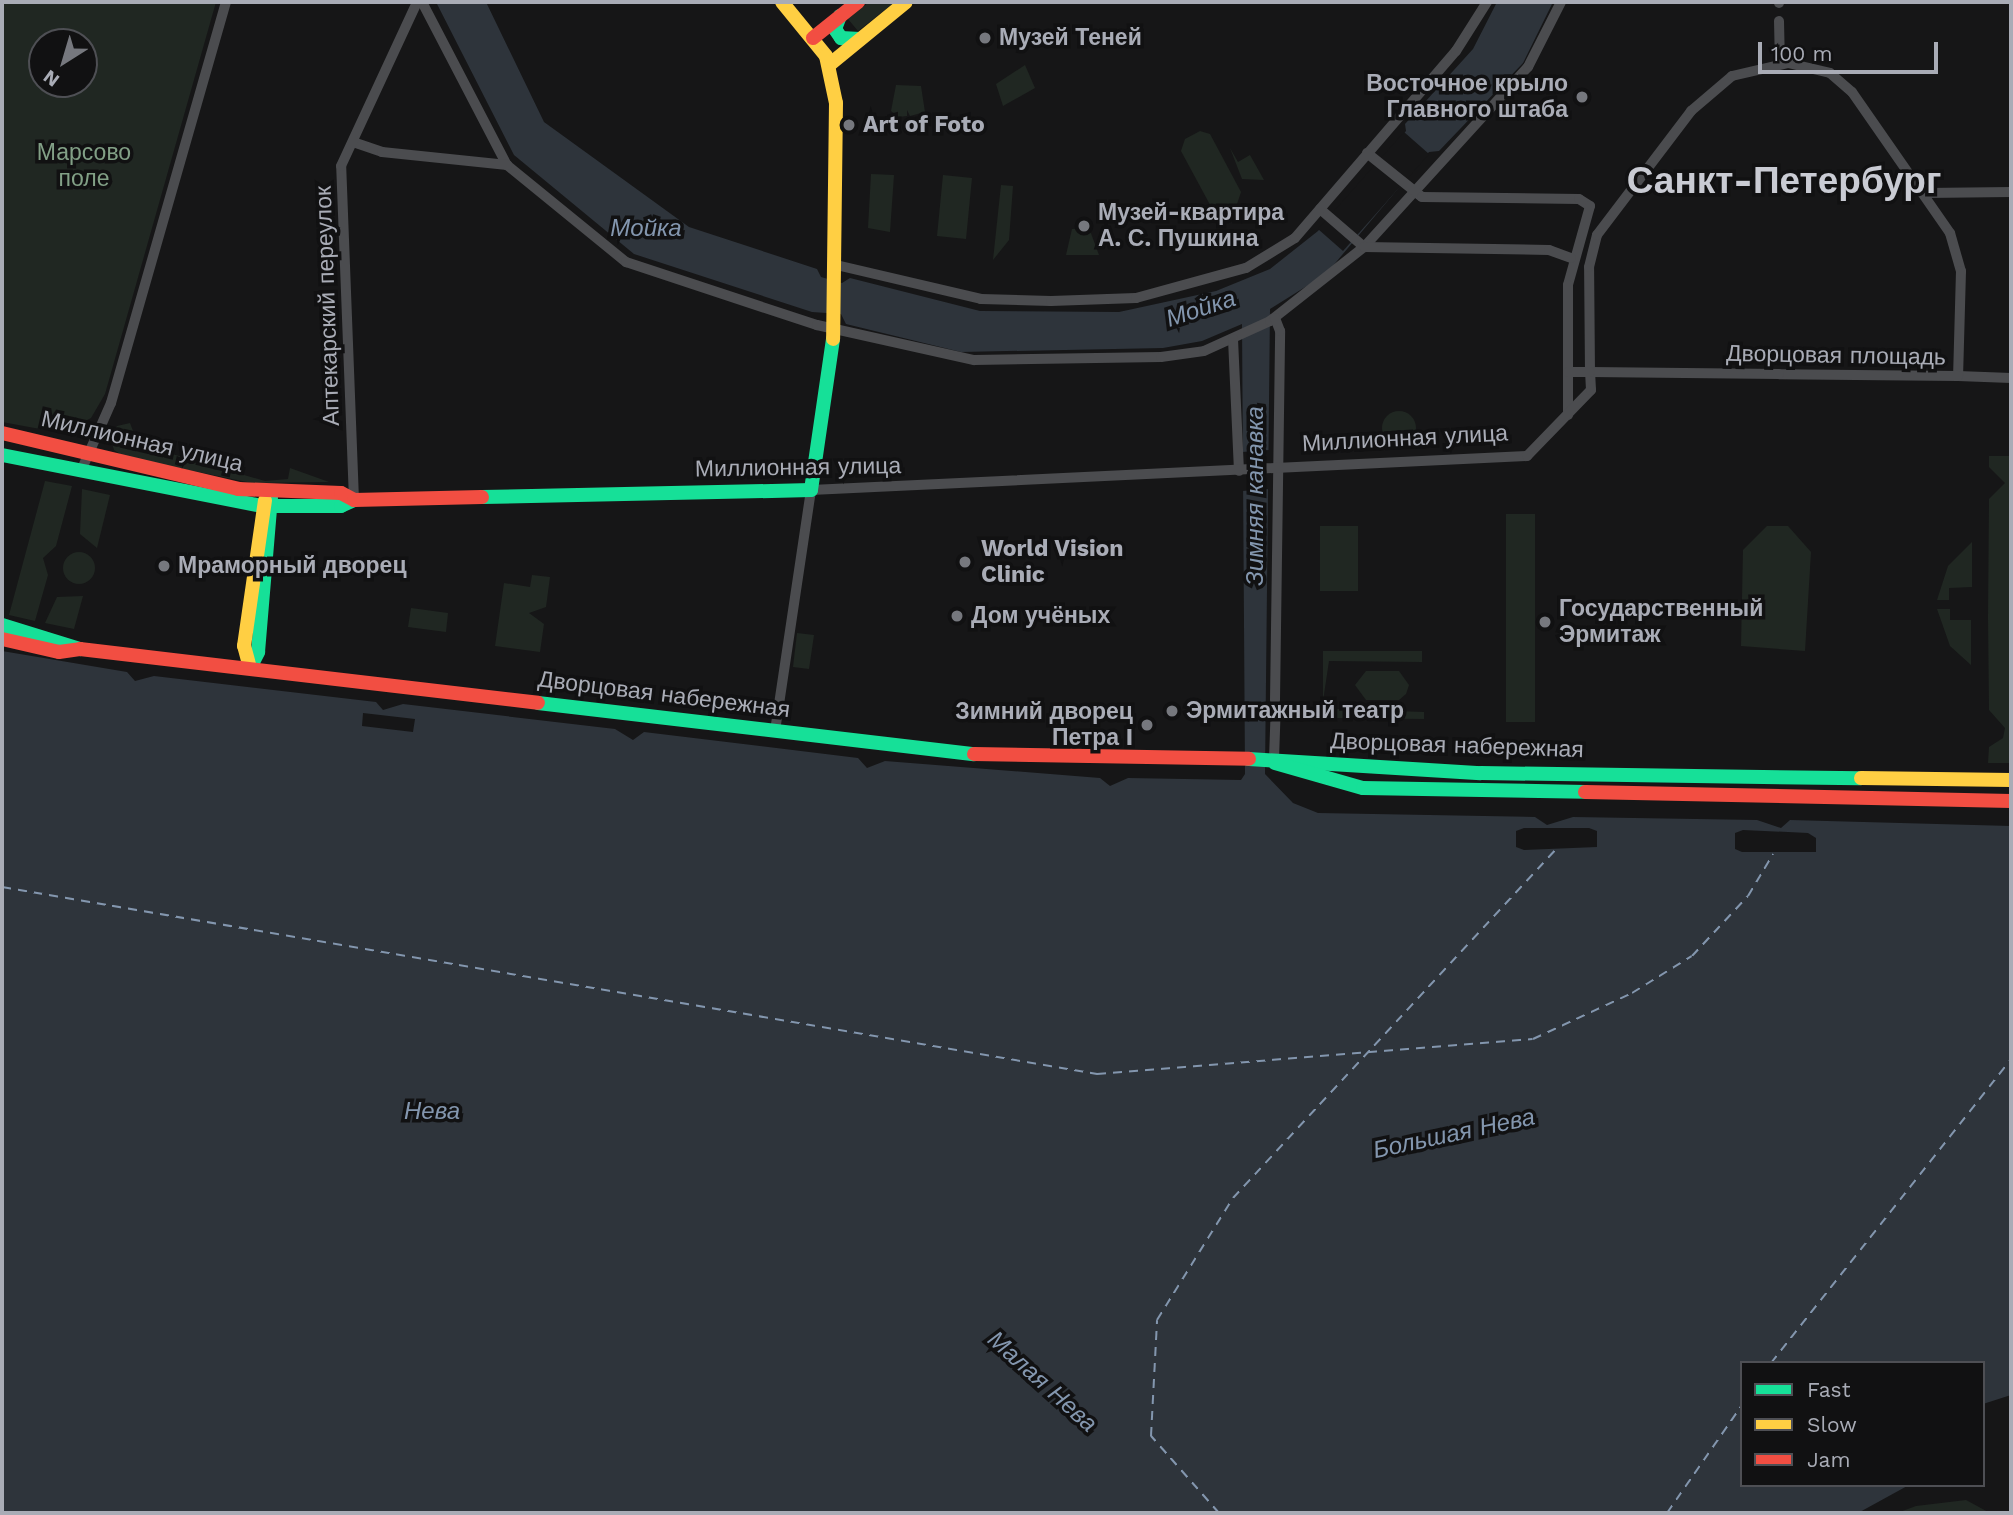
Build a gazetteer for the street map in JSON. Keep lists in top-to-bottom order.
{
  "streets": {
    "main road": ["Миллионная улица", "Дворцовая набережная"],
    "street": ["Аптекарский переулок", "Дворцовая площадь"]
  },
  "crossings": [
    ["Аптекарский переулок", "Миллионная улица"],
    ["Дворцовая площадь", "Миллионная улица"]
  ],
  "districts": ["Санкт-Петербург"],
  "water": [
    "Мойка",
    "Зимняя канавка",
    "Нева",
    "Большая Нева",
    "Малая Нева"
  ],
  "parks": ["Марсово поле"],
  "places": [
    "Музей Теней",
    "Восточное крыло Главного штаба",
    "Art of Foto",
    "Музей-квартира А. С. Пушкина",
    "World Vision Clinic",
    "Мраморный дворец",
    "Дом учёных",
    "Государственный Эрмитаж",
    "Эрмитажный театр",
    "Зимний дворец Петра I"
  ],
  "legend": ["Fast", "Slow", "Jam"],
  "scale_bar": "100 m",
  "north": "bottom left"
}
